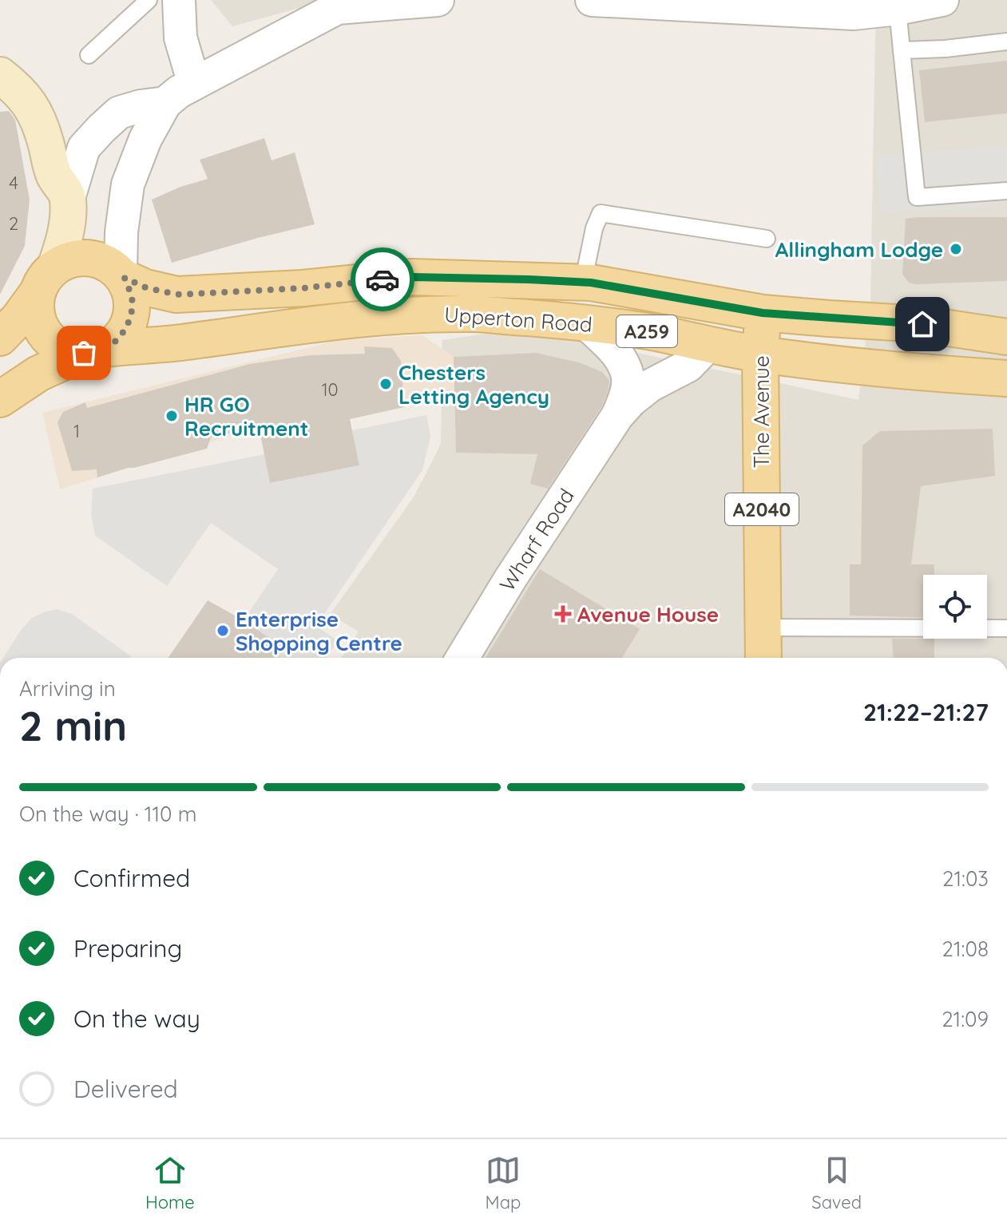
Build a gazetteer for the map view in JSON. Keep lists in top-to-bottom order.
{
  "streets": {
    "main road": [
      "Upperton Road",
      "A259",
      "The Avenue",
      "A2040"
    ],
    "street": ["Wharf Road"]
  },
  "crossings": [
    ["Upperton Road", "A259"],
    ["Upperton Road", "The Avenue"],
    ["Upperton Road", "Wharf Road"]
  ],
  "places": {
    "other": [
      "Allingham Lodge",
      "Chesters Letting Agency",
      "HR GO Recruitment",
      "Enterprise Shopping Centre"
    ],
    "health": ["Avenue House"]
  },
  "house_numbers": [
    "4",
    "2",
    "10",
    "1"
  ],
  "page": {
    "heading": ["2 min", "Arriving in", "21:22–21:27"],
    "bar": "On the way · 110 m",
    "list": [
      ["Confirmed", "21:03"],
      ["Preparing", "21:08"],
      ["On the way", "21:09"],
      "Delivered"
    ],
    "tabs": ["Home", "Map", "Saved"]
  }
}
